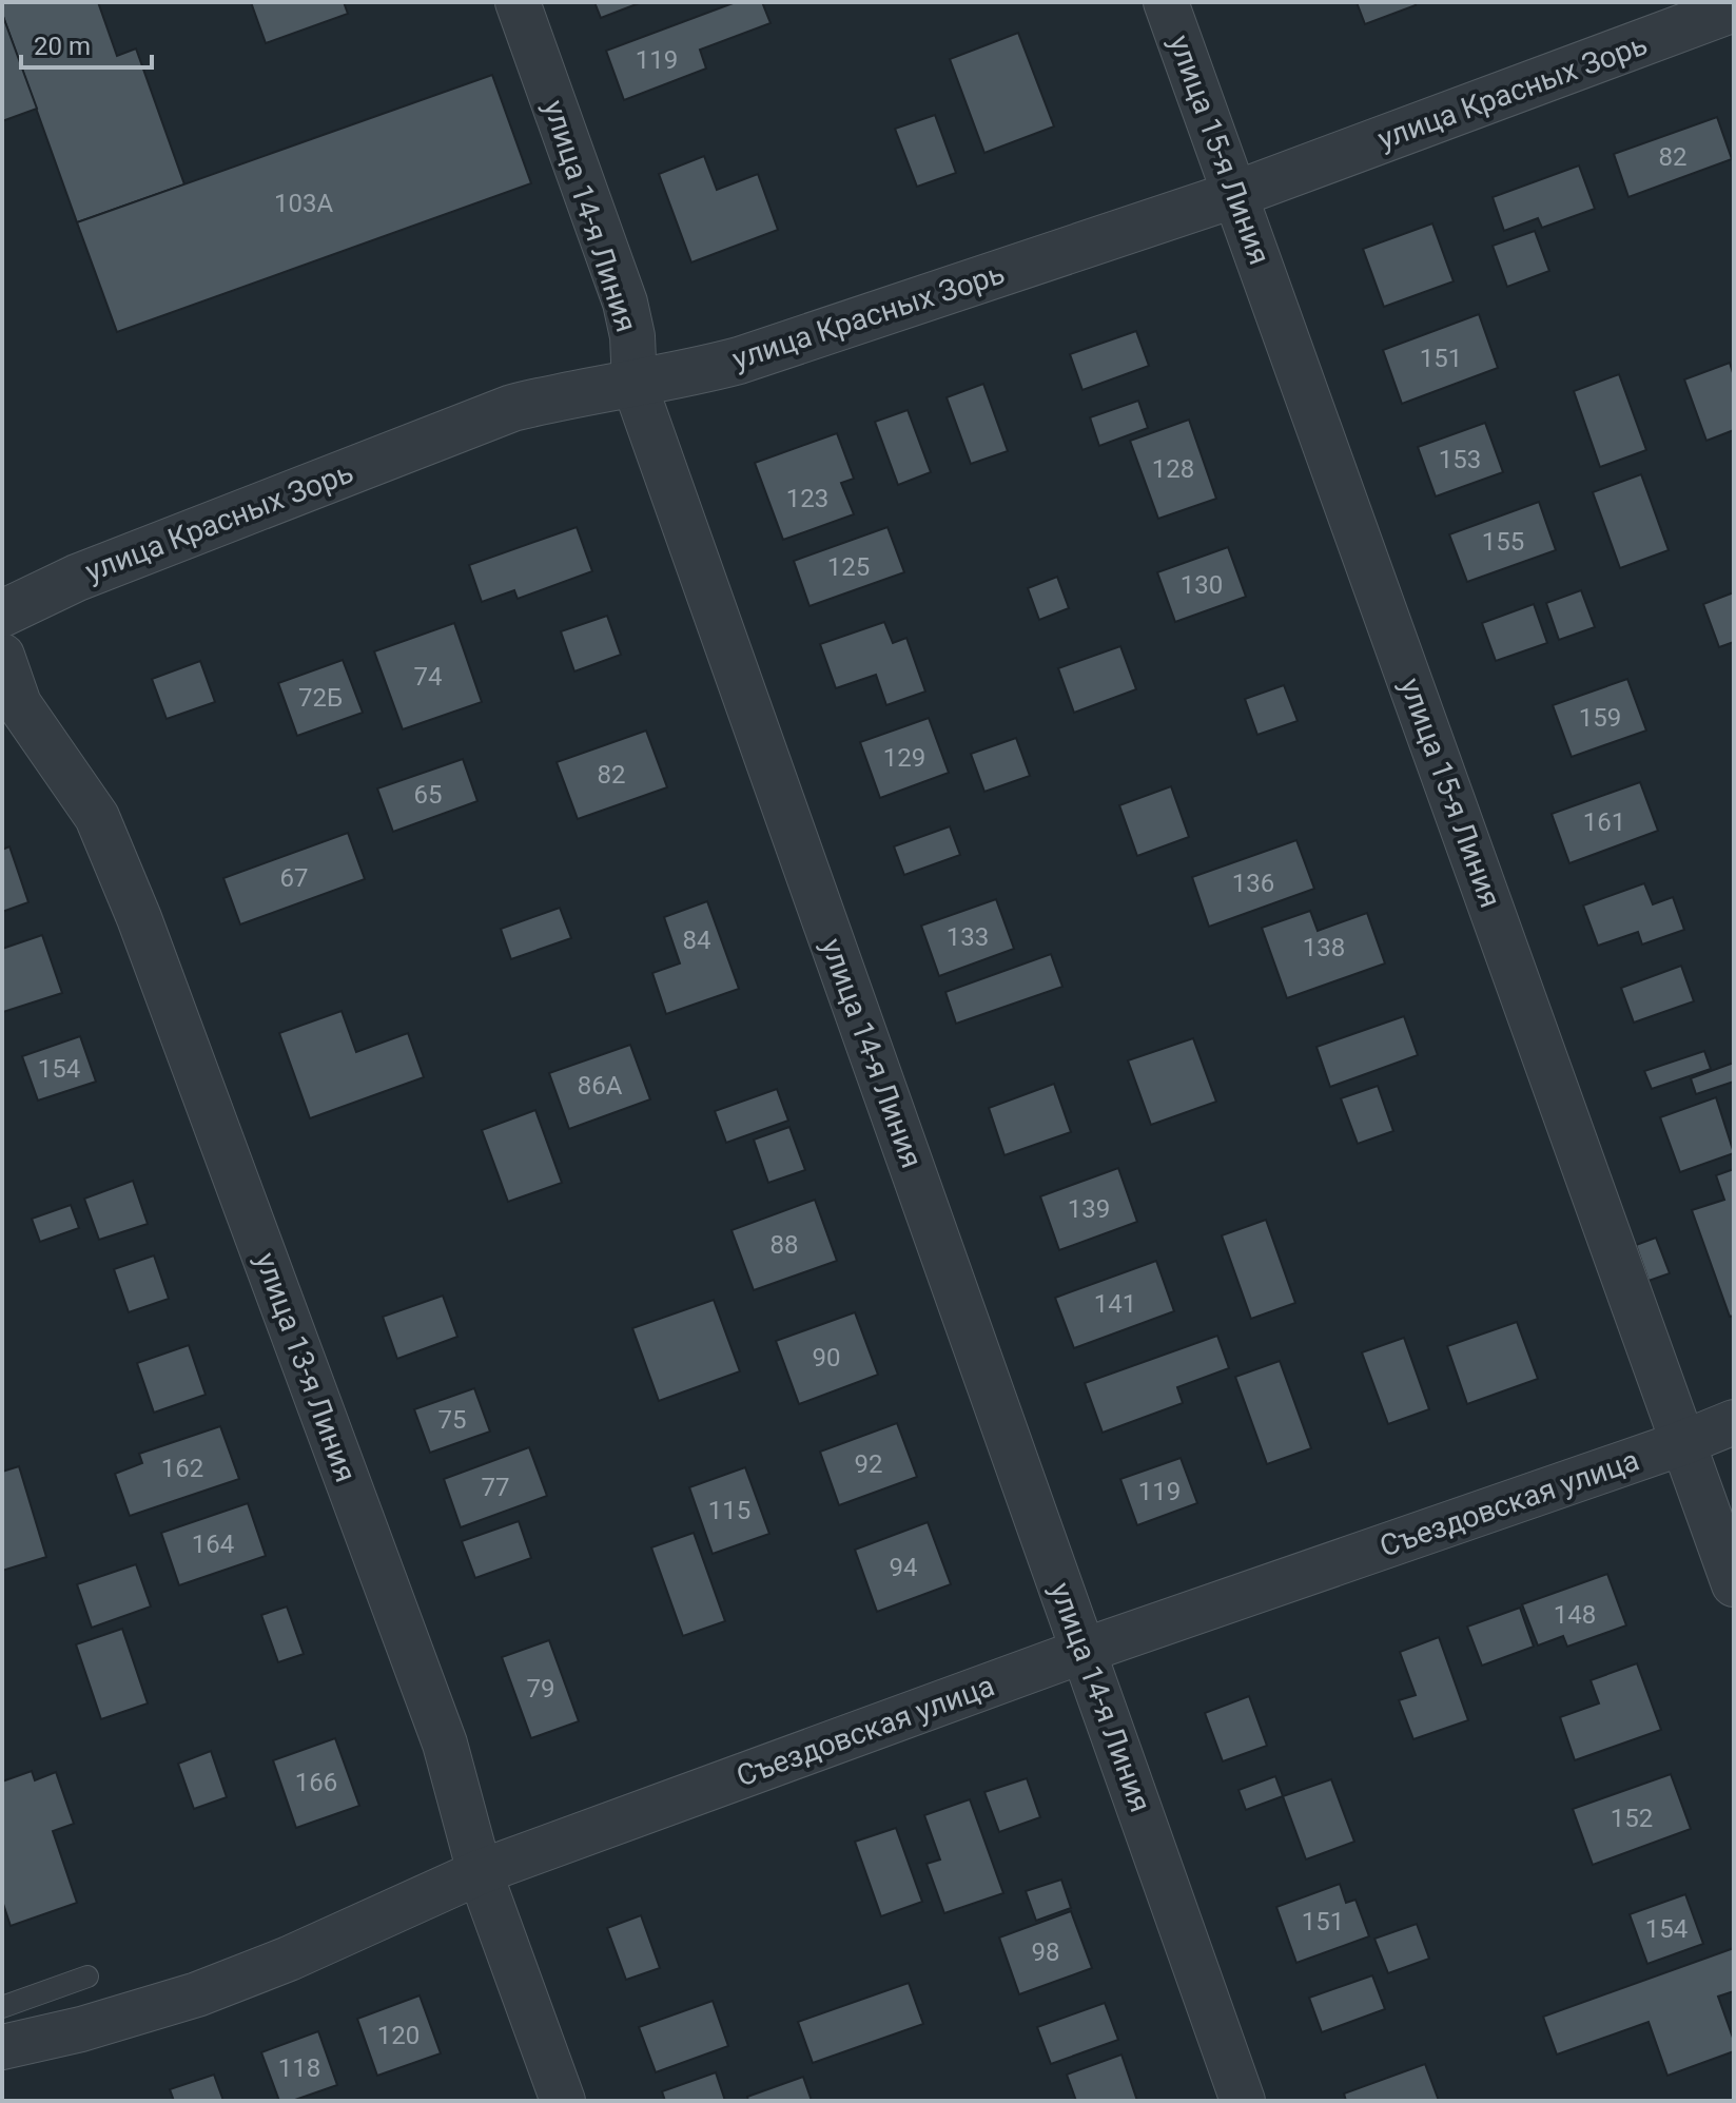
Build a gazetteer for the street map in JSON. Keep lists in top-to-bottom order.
{
  "streets": {
    "street": [
      "улица Красных Зорь",
      "улица 15-я Линия",
      "улица 14-я Линия",
      "улица 13-я Линия",
      "Съездовская улица"
    ]
  },
  "crossings": [
    ["улица Красных Зорь", "улица 15-я Линия"],
    ["улица Красных Зорь", "улица 14-я Линия"],
    ["улица 15-я Линия", "Съездовская улица"],
    ["улица 14-я Линия", "Съездовская улица"],
    ["улица 13-я Линия", "Съездовская улица"]
  ],
  "house_numbers": [
    "119",
    "82",
    "103А",
    "151",
    "153",
    "128",
    "123",
    "155",
    "125",
    "130",
    "74",
    "72Б",
    "159",
    "129",
    "82",
    "65",
    "161",
    "67",
    "136",
    "133",
    "84",
    "138",
    "154",
    "86А",
    "139",
    "88",
    "141",
    "90",
    "75",
    "92",
    "162",
    "77",
    "119",
    "115",
    "164",
    "94",
    "148",
    "79",
    "166",
    "152",
    "151",
    "154",
    "98",
    "120",
    "118"
  ],
  "scale_bar": "20 m"
}
